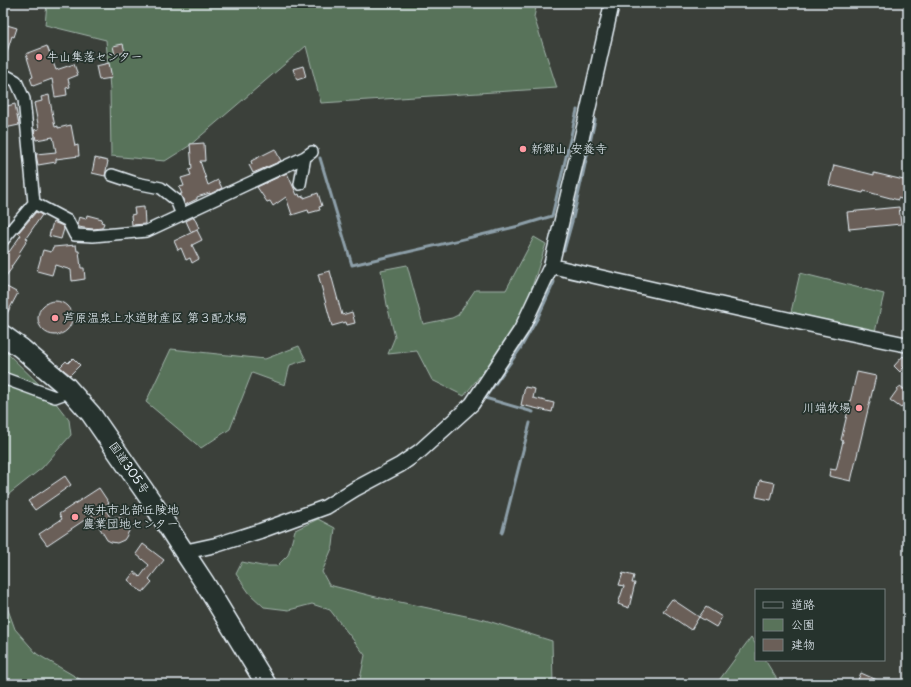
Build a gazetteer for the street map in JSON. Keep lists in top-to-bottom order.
{
  "streets": {
    "highway": ["国道305号"]
  },
  "places": [
    "牛山集落センター",
    "新郷山 安養寺",
    "芦原温泉上水道財産区 第３配水場",
    "川端牧場",
    "坂井市北部丘陵地 農業団地センター"
  ],
  "legend": ["道路", "公園", "建物"]
}
